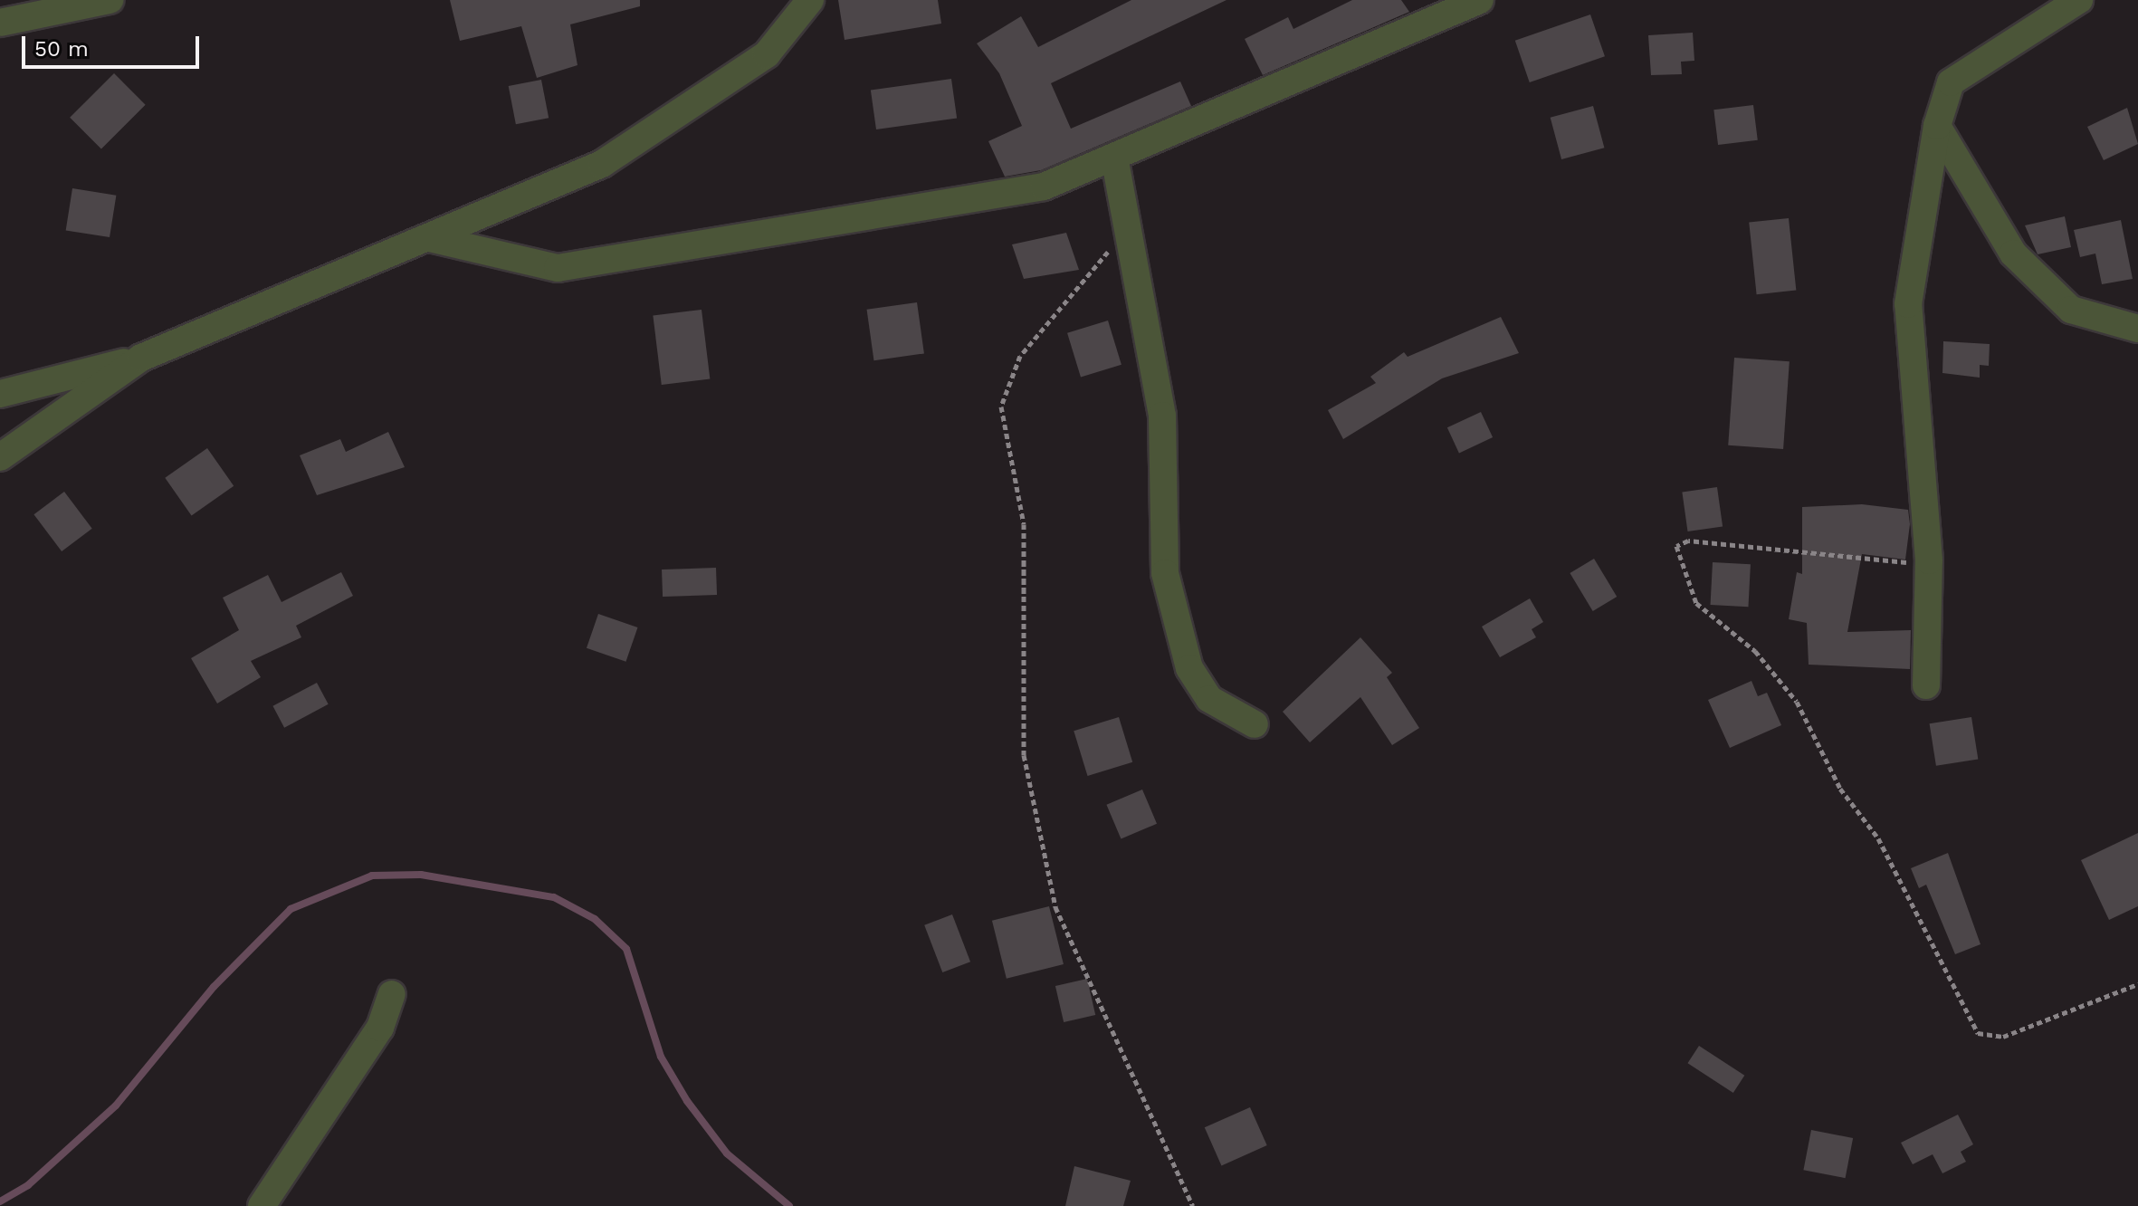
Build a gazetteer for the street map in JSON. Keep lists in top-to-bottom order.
{
  "scale_bar": "50 m"
}
